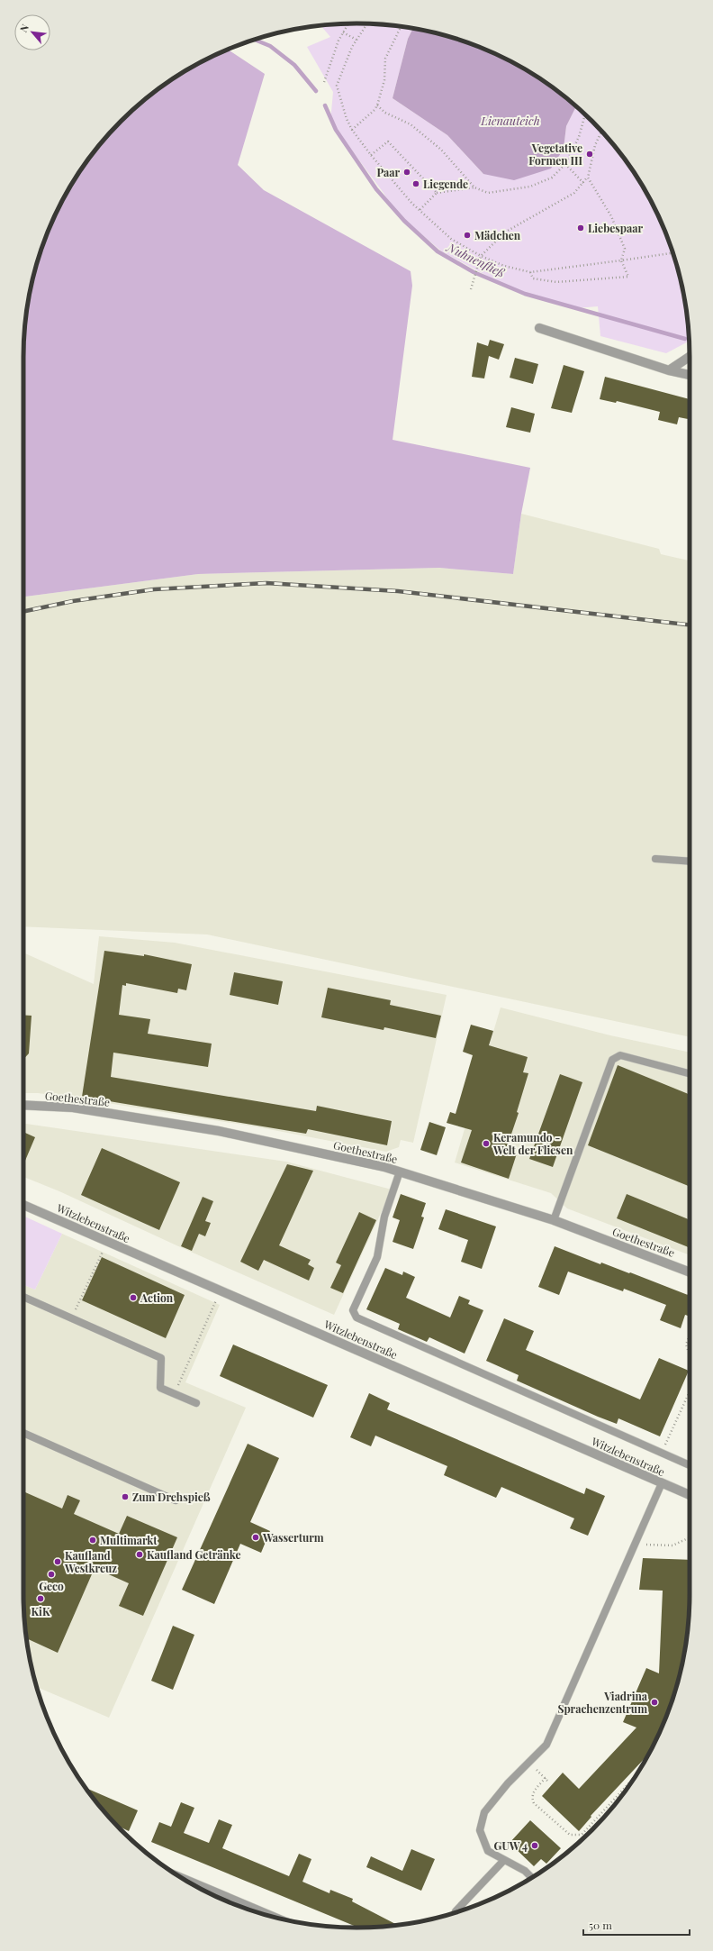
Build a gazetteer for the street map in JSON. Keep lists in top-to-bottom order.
{
  "streets": {
    "street": ["Goethestraße", "Witzlebenstraße"]
  },
  "water": ["Lienauteich", "Nuhnenfließ"],
  "places": [
    "Vegetative Formen III",
    "Paar",
    "Liegende",
    "Liebespaar",
    "Mädchen",
    "Keramundo - Welt der Fliesen",
    "Action",
    "Zum Drehspieß",
    "Wasserturm",
    "Multimarkt",
    "Kaufland Getränke",
    "Kaufland Westkreuz",
    "Geco",
    "KiK",
    "Viadrina Sprachenzentrum",
    "GUW 4"
  ],
  "scale_bar": "50 m",
  "north": "top left"
}
